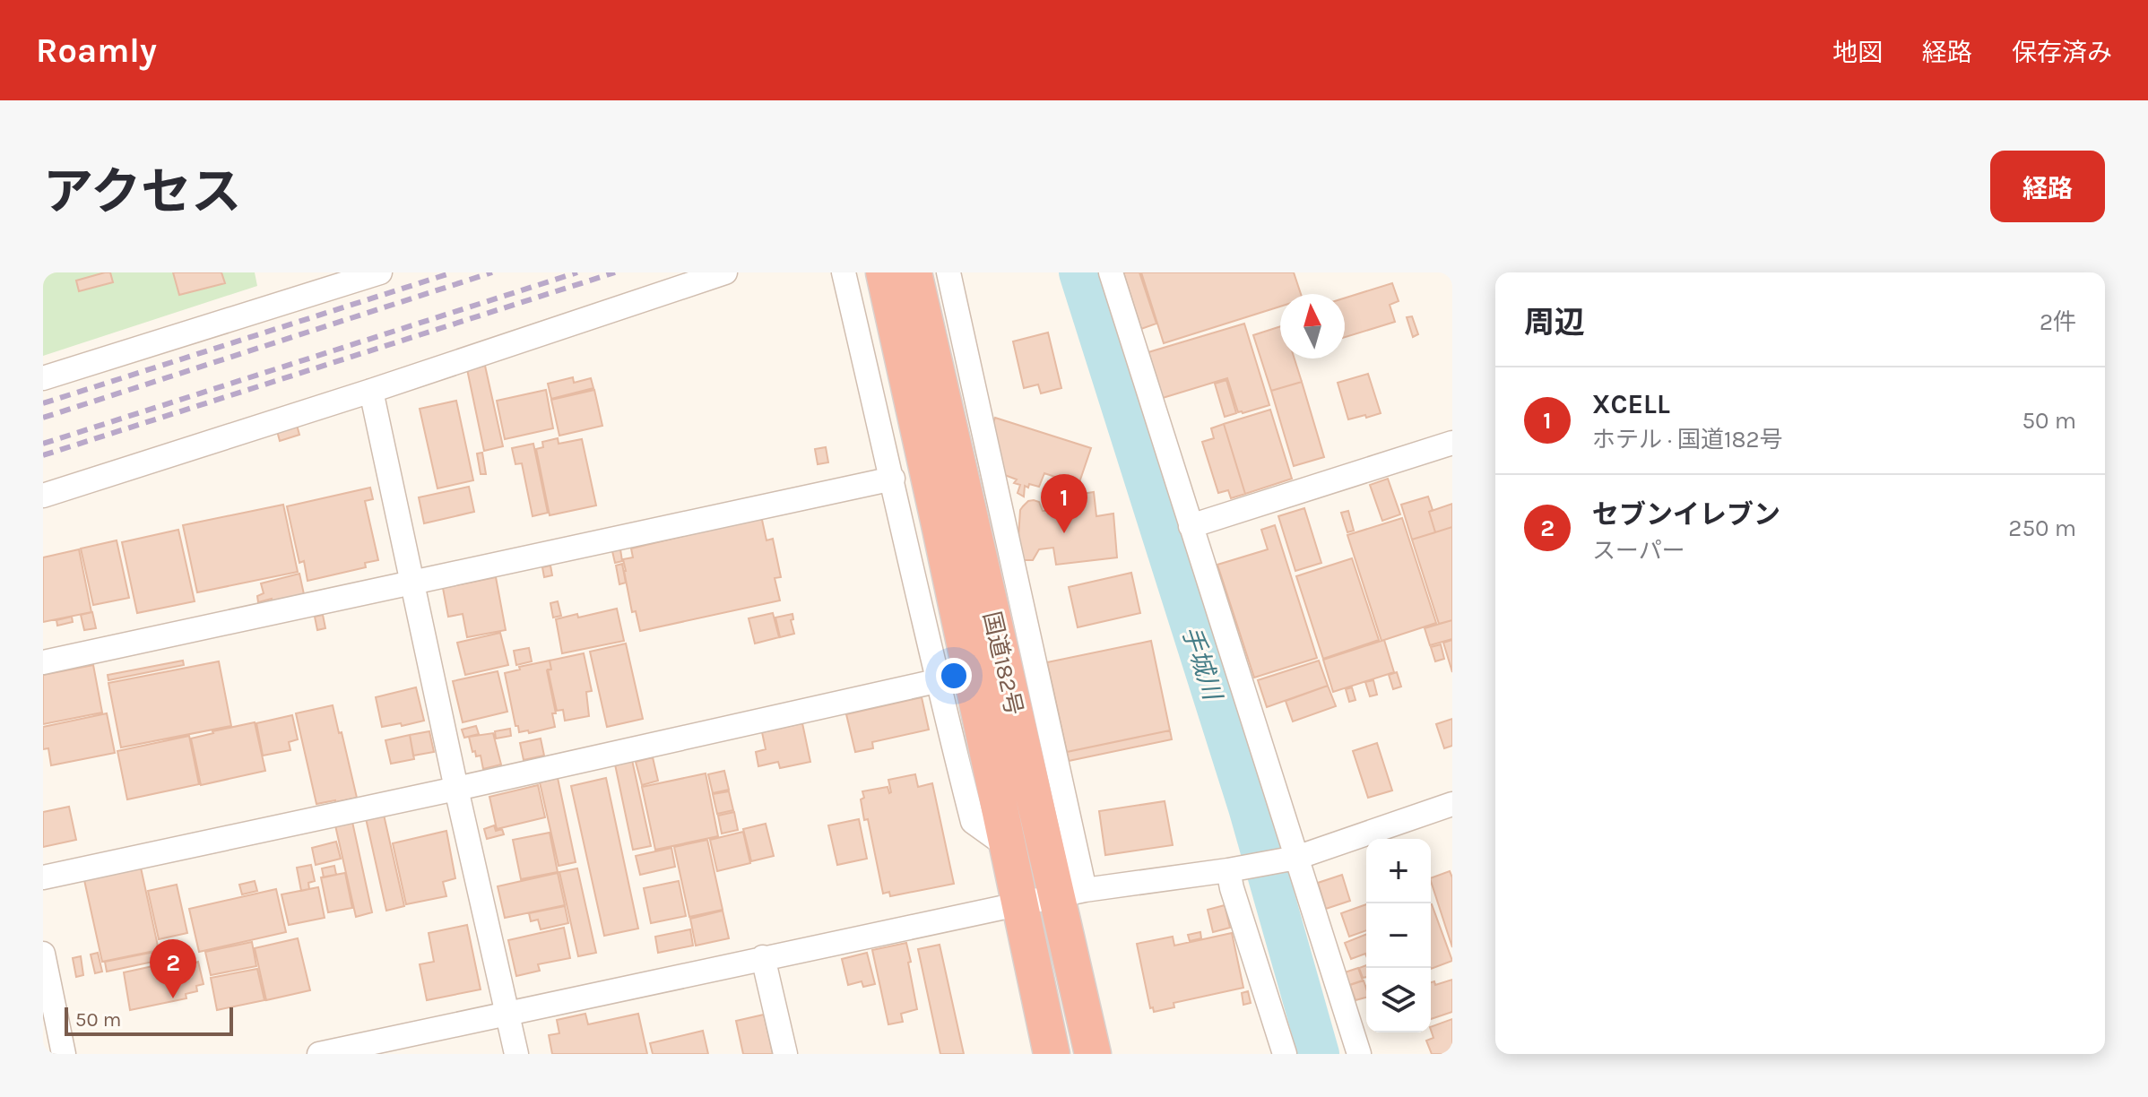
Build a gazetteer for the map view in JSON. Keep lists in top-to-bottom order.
{
  "streets": {
    "highway": ["国道182号"]
  },
  "water": ["手城川"],
  "scale_bar": "50 m",
  "north": "top",
  "page": {
    "header": "Roamly",
    "nav": ["地図", "経路", "保存済み"],
    "title": "アクセス",
    "buttons": "経路",
    "heading": ["周辺", "2件"],
    "list": [
      {
        "mark": "1",
        "name": "XCELL",
        "note": "ホテル · 国道182号",
        "value": "50 m"
      },
      {
        "mark": "2",
        "name": "セブンイレブン",
        "note": "スーパー",
        "value": "250 m"
      }
    ],
    "pins": ["1", "2"],
    "map_buttons": ["+", "−"],
    "scale": "50 m"
  }
}
